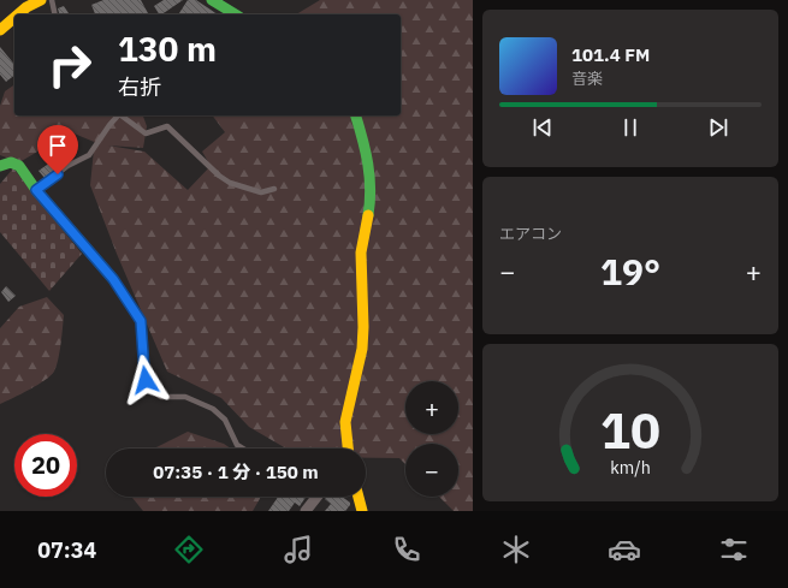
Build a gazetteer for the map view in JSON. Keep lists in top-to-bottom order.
{
  "page": {
    "turn": ["130 m", "右折"],
    "song": ["101.4 FM", "音楽"],
    "tile": "エアコン",
    "heat": ["−", "19°", "+"],
    "map_buttons": ["+", "−"],
    "limit": "20",
    "trip": "07:35 · 1 分 · 150 m",
    "tabs": "07:34",
    "gauge": ["10", "km/h"]
  }
}
